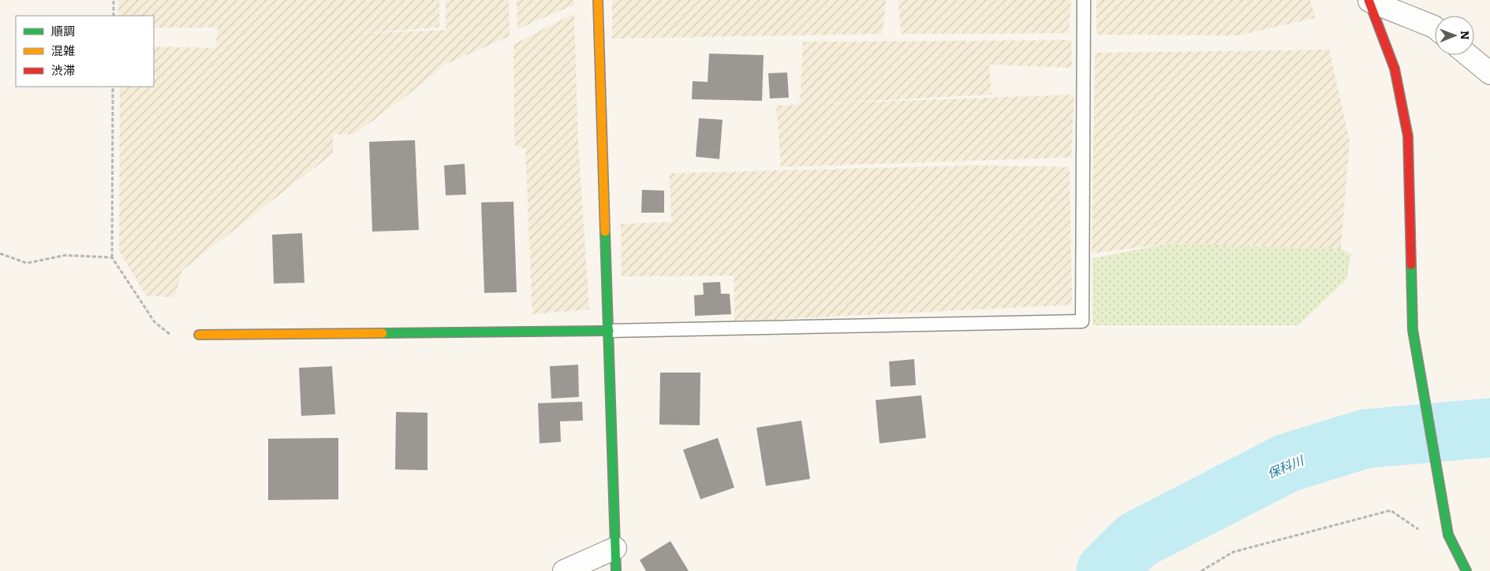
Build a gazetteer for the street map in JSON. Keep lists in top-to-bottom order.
{
  "water": ["保科川"],
  "legend": ["順調", "混雑", "渋滞"],
  "north": "right"
}
